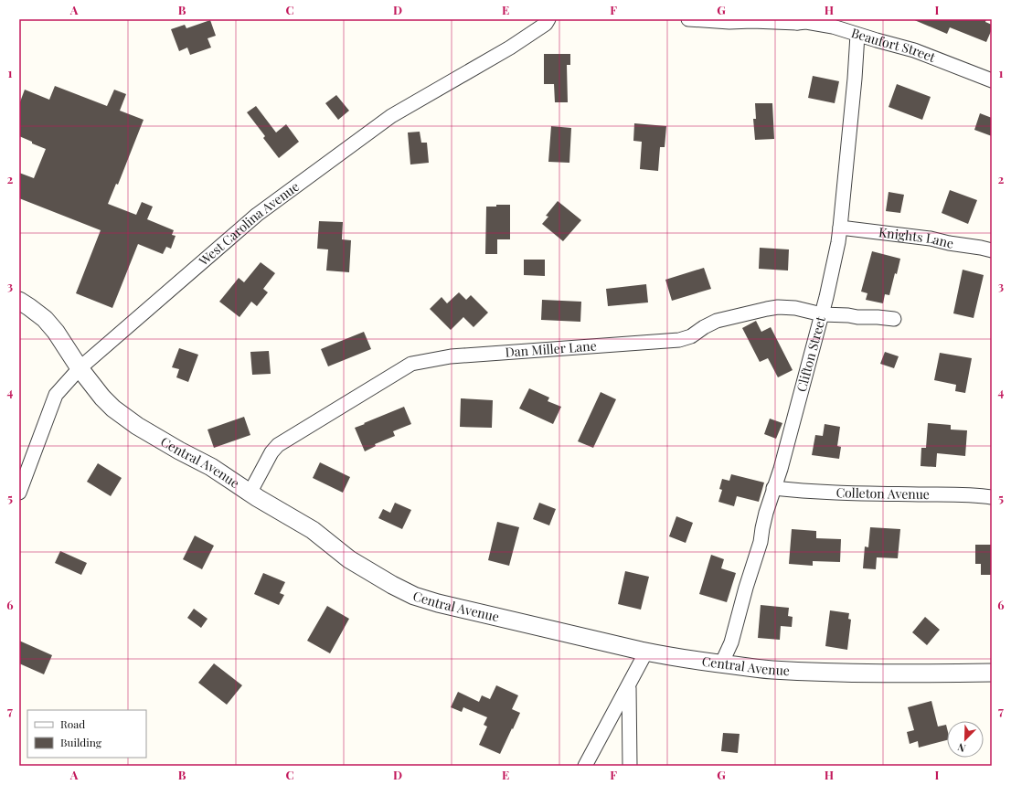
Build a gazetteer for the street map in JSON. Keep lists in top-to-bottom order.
{
  "streets": {
    "street": [
      "Beaufort Street",
      "West Carolina Avenue",
      "Knights Lane",
      "Dan Miller Lane",
      "Clifton Street",
      "Central Avenue",
      "Colleton Avenue"
    ]
  },
  "crossings": [
    ["Beaufort Street", "Clifton Street"],
    ["West Carolina Avenue", "Central Avenue"],
    ["Knights Lane", "Clifton Street"],
    ["Dan Miller Lane", "Clifton Street"],
    ["Dan Miller Lane", "Central Avenue"],
    ["Clifton Street", "Central Avenue"],
    ["Clifton Street", "Colleton Avenue"]
  ],
  "legend": ["Road", "Building"],
  "north": "bottom left",
  "grid": {
    "columns": [
      "A",
      "B",
      "C",
      "D",
      "E",
      "F",
      "G",
      "H",
      "I"
    ],
    "rows": [
      "1",
      "2",
      "3",
      "4",
      "5",
      "6",
      "7"
    ]
  }
}
